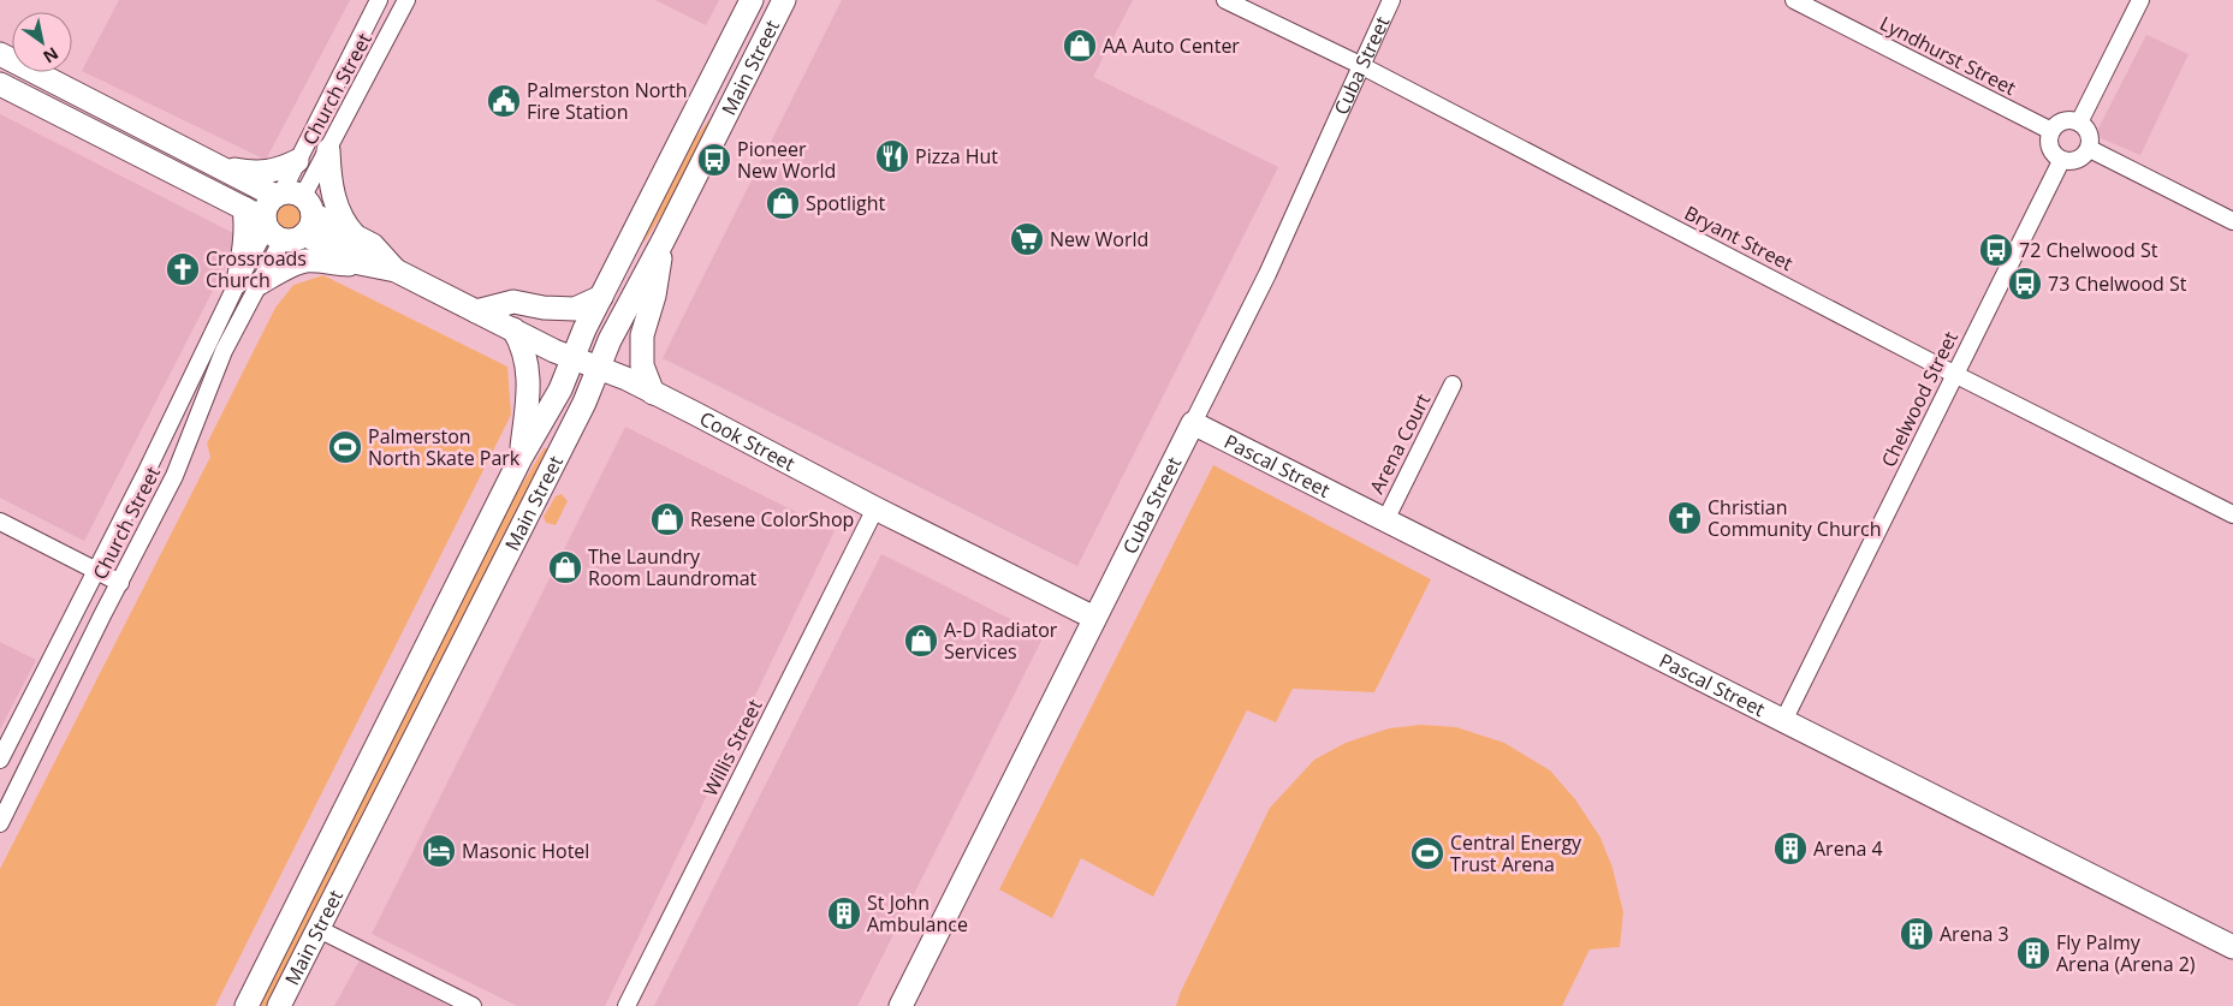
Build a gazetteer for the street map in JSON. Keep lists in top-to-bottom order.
{
  "streets": {
    "street": [
      "Lyndhurst Street",
      "Cuba Street",
      "Main Street",
      "Church Street",
      "Bryant Street",
      "Chelwood Street",
      "Cook Street",
      "Arena Court",
      "Pascal Street",
      "Willis Street"
    ]
  },
  "crossings": [
    ["Lyndhurst Street", "Chelwood Street"],
    ["Cuba Street", "Bryant Street"],
    ["Cuba Street", "Cook Street"],
    ["Cuba Street", "Pascal Street"],
    ["Main Street", "Cook Street"],
    ["Church Street", "Cook Street"],
    ["Bryant Street", "Chelwood Street"],
    ["Chelwood Street", "Pascal Street"],
    ["Cook Street", "Willis Street"],
    ["Arena Court", "Pascal Street"]
  ],
  "places": {
    "shop": [
      "AA Auto Center",
      "Spotlight",
      "Resene ColorShop",
      "The Laundry Room Laundromat",
      "A-D Radiator Services"
    ],
    "public building": ["Palmerston North Fire Station"],
    "restaurant": ["Pizza Hut"],
    "bus stop": ["Pioneer New World", "72 Chelwood St", "73 Chelwood St"],
    "supermarket": ["New World"],
    "church": ["Crossroads Church", "Christian Community Church"],
    "sports": ["Palmerston North Skate Park", "Central Energy Trust Arena"],
    "building": [
      "Arena 4",
      "St John Ambulance",
      "Arena 3",
      "Fly Palmy Arena (Arena 2)"
    ],
    "hotel": ["Masonic Hotel"]
  },
  "north": "bottom right"
}
